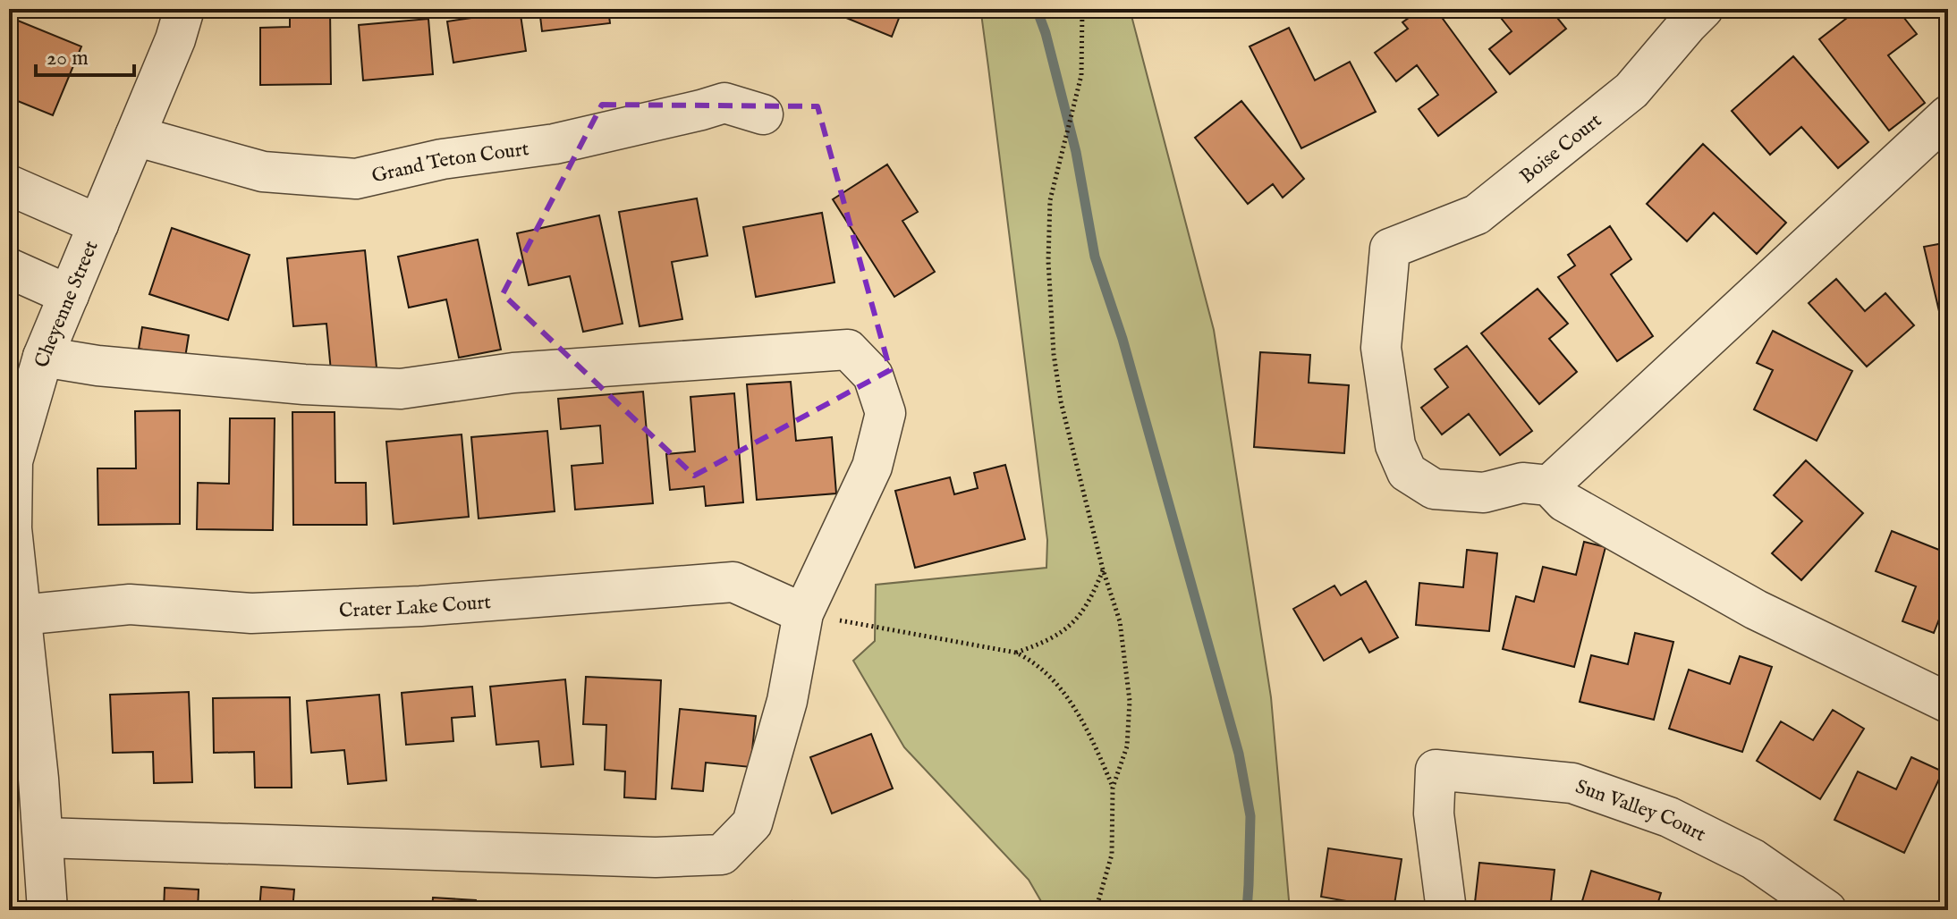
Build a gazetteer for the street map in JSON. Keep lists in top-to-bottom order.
{
  "streets": {
    "street": [
      "Boise Court",
      "Grand Teton Court",
      "Cheyenne Street",
      "Crater Lake Court",
      "Sun Valley Court"
    ]
  },
  "crossings": [
    ["Grand Teton Court", "Cheyenne Street"],
    ["Cheyenne Street", "Crater Lake Court"]
  ],
  "scale_bar": "20 m"
}
